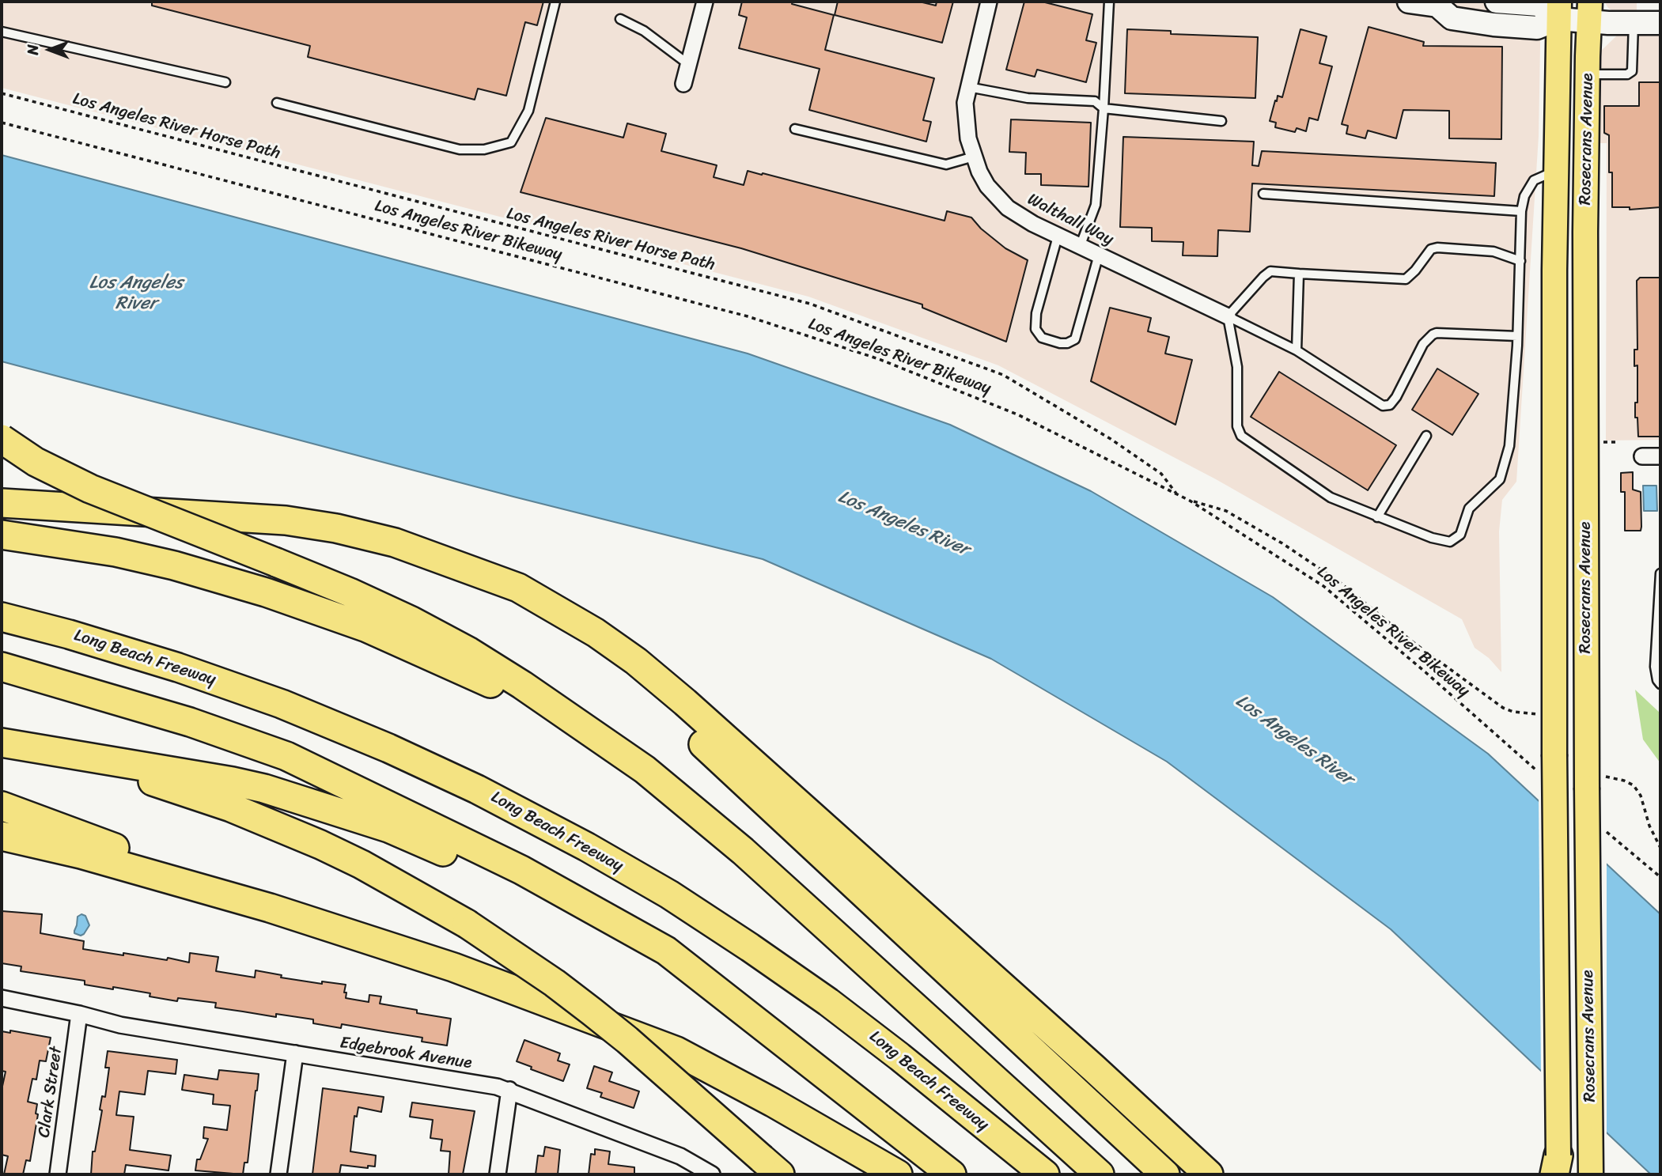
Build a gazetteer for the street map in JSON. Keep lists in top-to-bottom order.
{
  "streets": {
    "highway": ["Long Beach Freeway"],
    "main road": ["Rosecrans Avenue"],
    "street": ["Walthall Way", "Edgebrook Avenue", "Clark Street"],
    "path": ["Los Angeles River Horse Path", "Los Angeles River Bikeway"]
  },
  "crossings": [
    ["Los Angeles River Horse Path", "Los Angeles River Bikeway"],
    ["Edgebrook Avenue", "Clark Street"]
  ],
  "water": ["Los Angeles River"],
  "north": "left"
}
